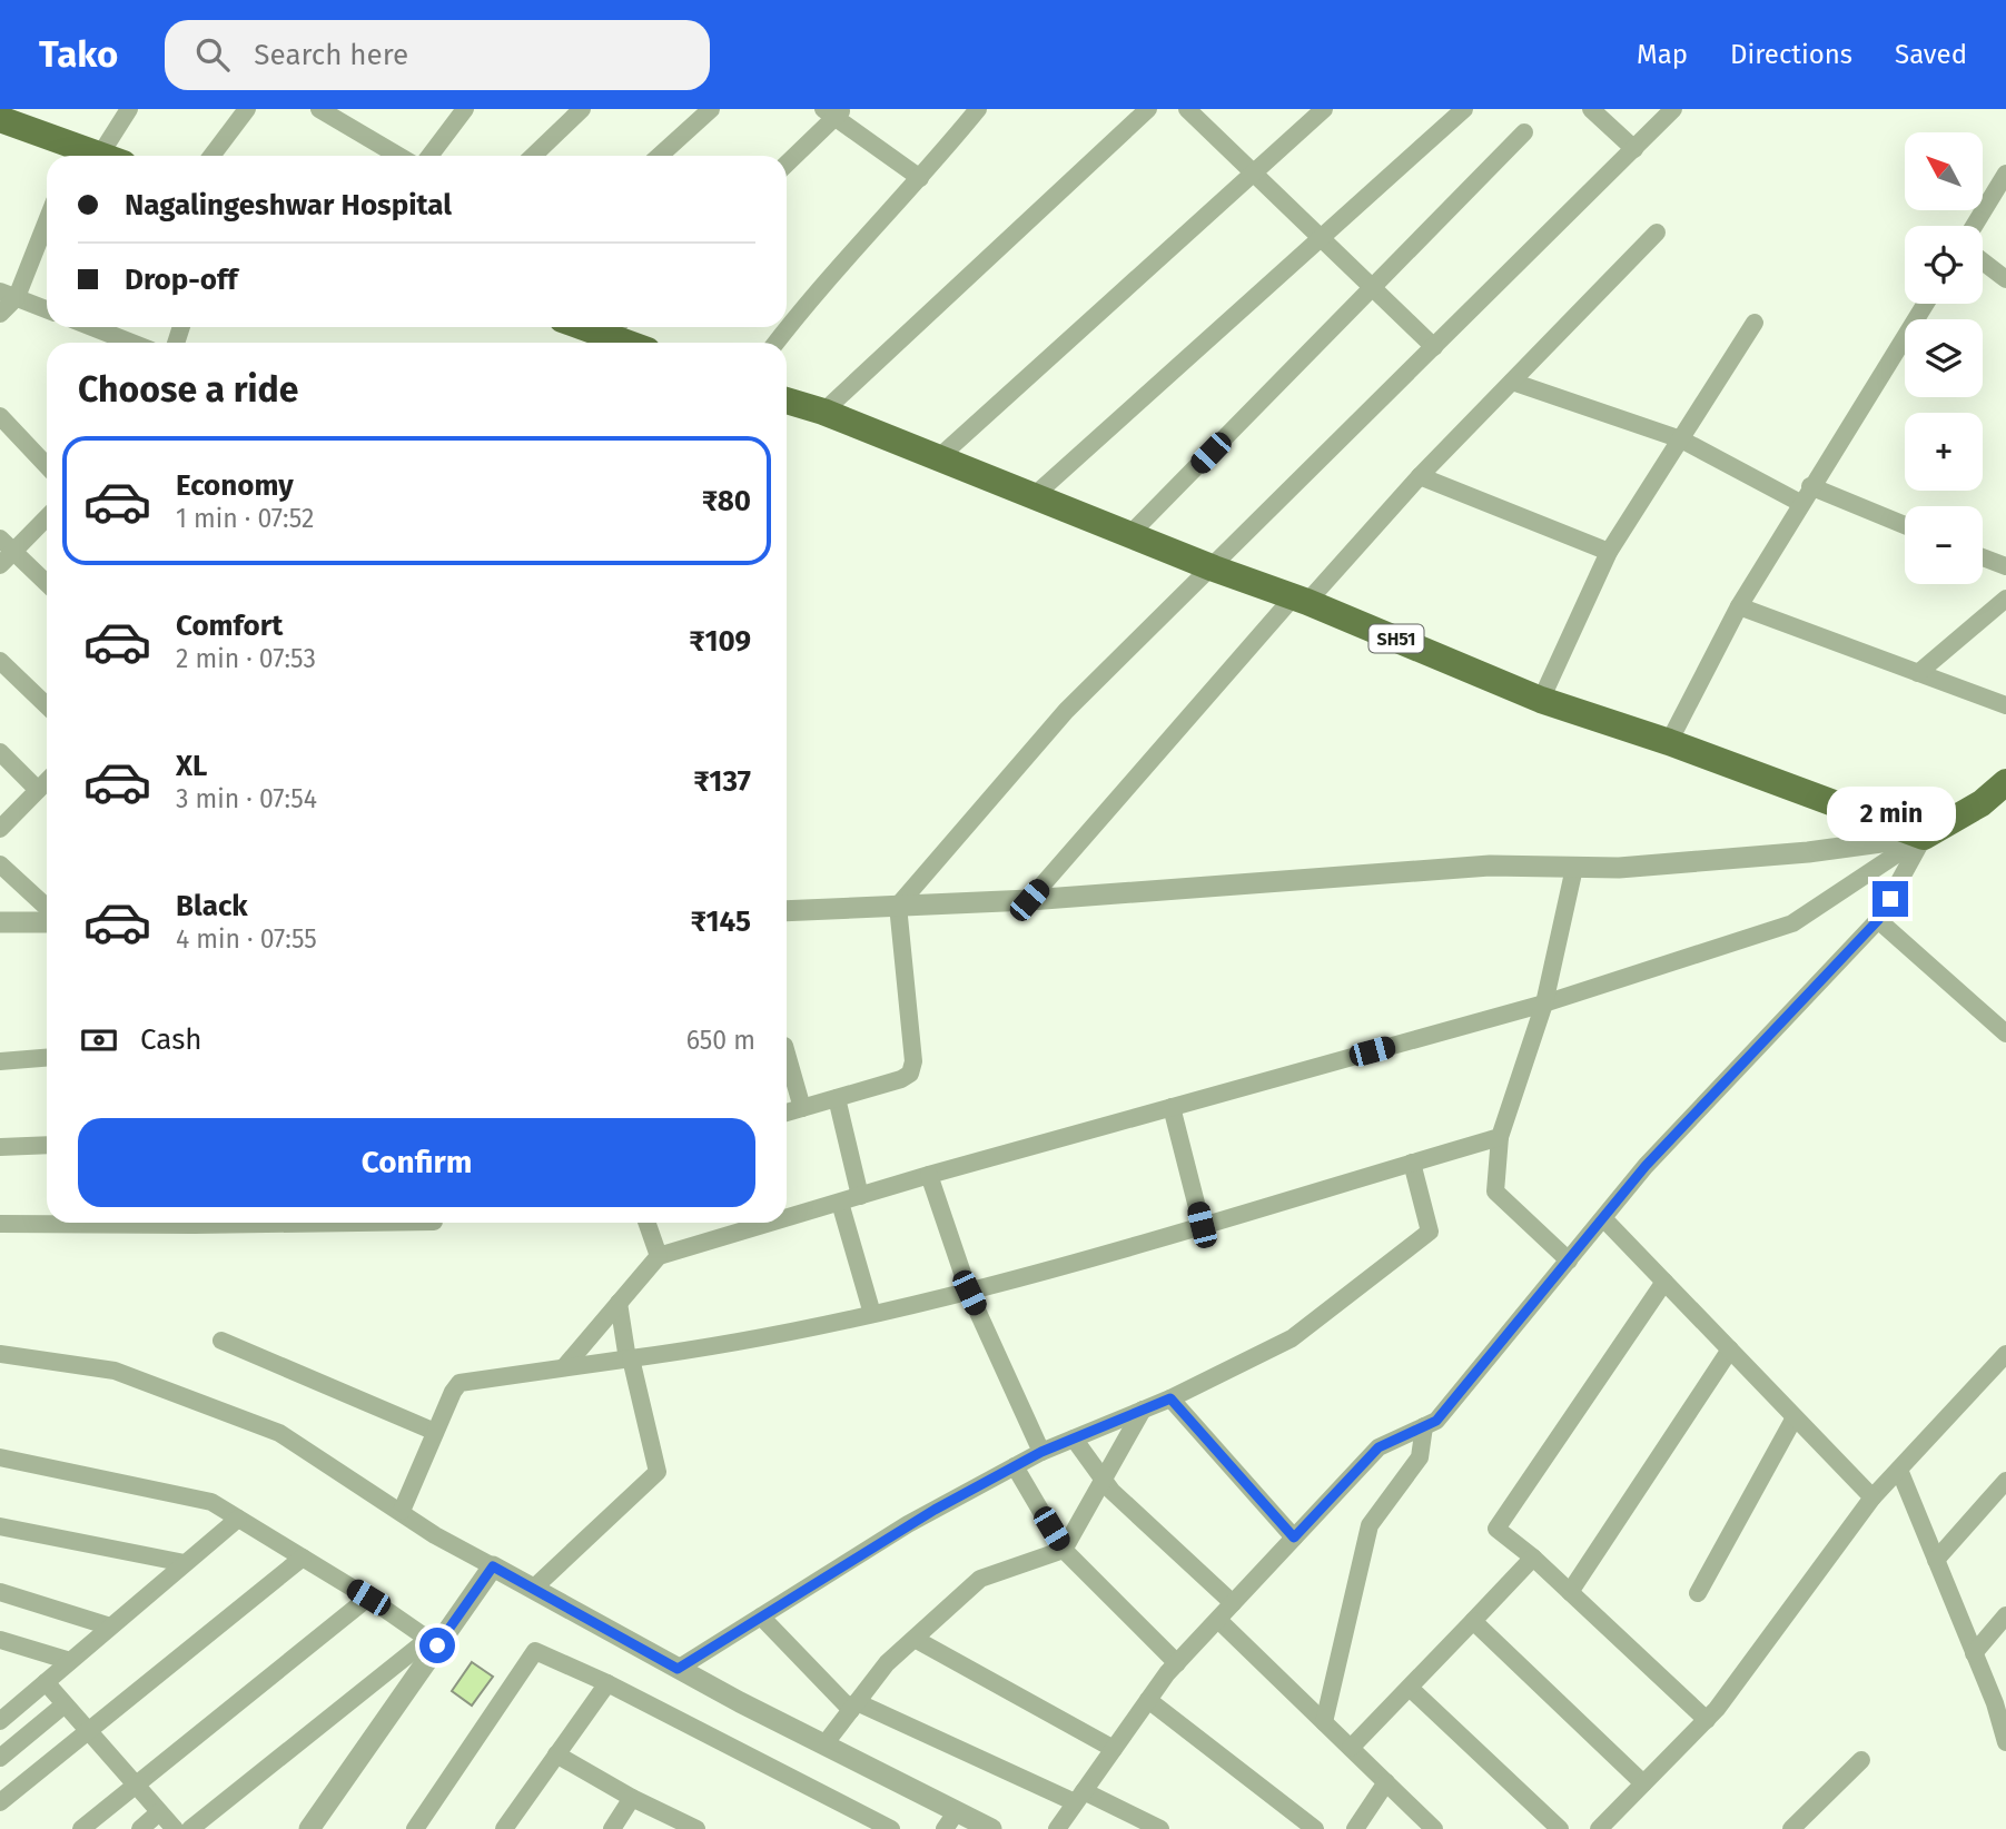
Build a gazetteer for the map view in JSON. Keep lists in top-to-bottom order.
{
  "streets": {
    "main road": ["SH51"]
  },
  "north": "top left",
  "page": {
    "header": "Tako",
    "search": "Search here",
    "nav": ["Map", "Directions", "Saved"],
    "map_buttons": ["+", "−"],
    "banner": ["Nagalingeshwar Hospital", "Drop-off"],
    "heading": "Choose a ride",
    "list": [
      {
        "name": "Economy",
        "note": "1 min · 07:52",
        "value": "₹80"
      },
      {
        "name": "Comfort",
        "note": "2 min · 07:53",
        "value": "₹109"
      },
      {
        "name": "XL",
        "note": "3 min · 07:54",
        "value": "₹137"
      },
      {
        "name": "Black",
        "note": "4 min · 07:55",
        "value": "₹145"
      }
    ],
    "bubble": "2 min",
    "pay": ["Cash", "650 m"],
    "buttons": "Confirm"
  }
}
